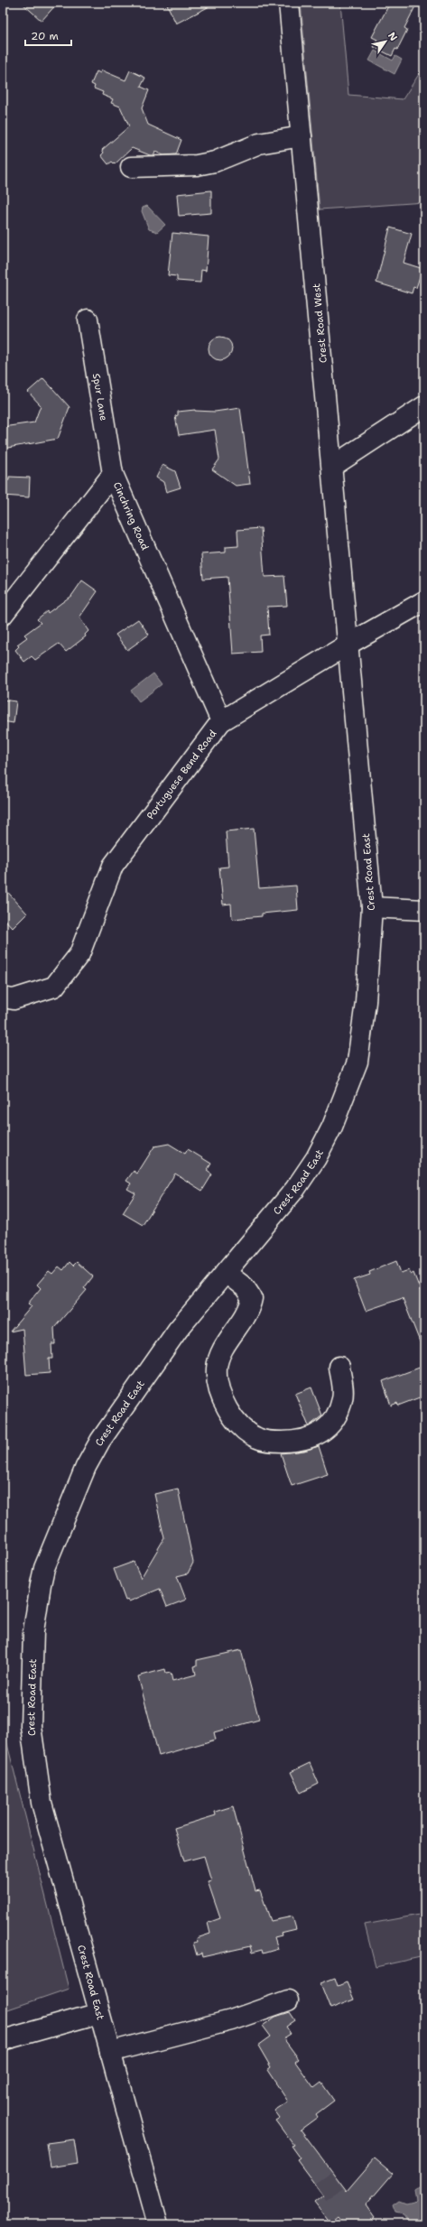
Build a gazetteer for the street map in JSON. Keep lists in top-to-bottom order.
{
  "streets": {
    "street": [
      "Crest Road West",
      "Spur Lane",
      "Cinchring Road",
      "Portuguese Bend Road",
      "Crest Road East"
    ]
  },
  "crossings": [
    ["Crest Road West", "Portuguese Bend Road"],
    ["Crest Road West", "Crest Road East"],
    ["Spur Lane", "Cinchring Road"],
    ["Cinchring Road", "Portuguese Bend Road"],
    ["Portuguese Bend Road", "Crest Road East"]
  ],
  "scale_bar": "20 m",
  "north": "top right"
}
